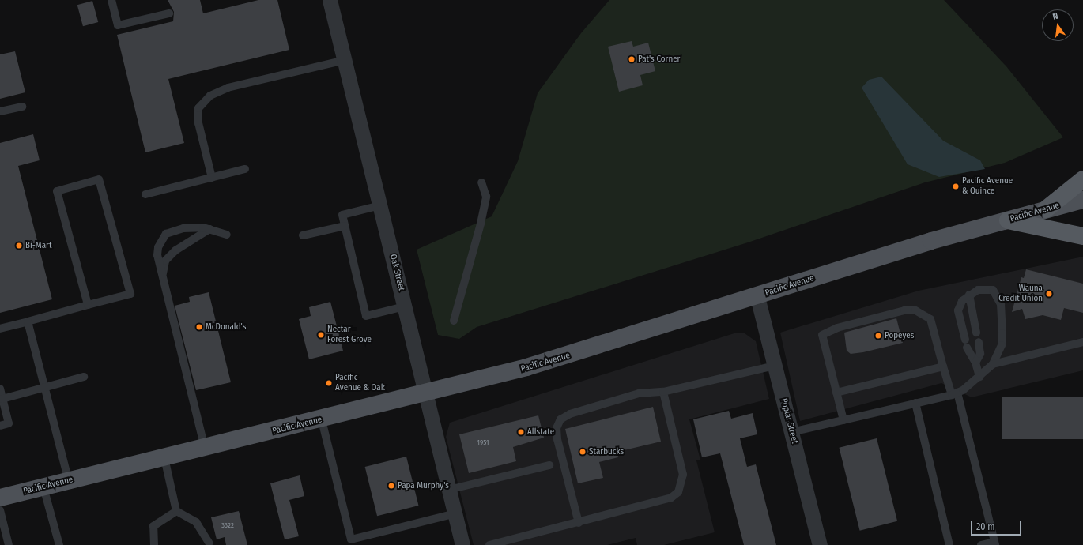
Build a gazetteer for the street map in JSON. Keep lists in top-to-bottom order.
{
  "streets": {
    "main road": ["Pacific Avenue"],
    "street": ["Oak Street", "Poplar Street"]
  },
  "crossings": [
    ["Pacific Avenue", "Oak Street"],
    ["Pacific Avenue", "Poplar Street"]
  ],
  "places": [
    "Pat's Corner",
    "Pacific Avenue & Quince",
    "Bi-Mart",
    "Wauna Credit Union",
    "McDonald's",
    "Nectar - Forest Grove",
    "Popeyes",
    "Pacific Avenue & Oak",
    "Allstate",
    "Starbucks",
    "Papa Murphy's"
  ],
  "house_numbers": ["1951", "3322"],
  "scale_bar": "20 m",
  "north": "top"
}
